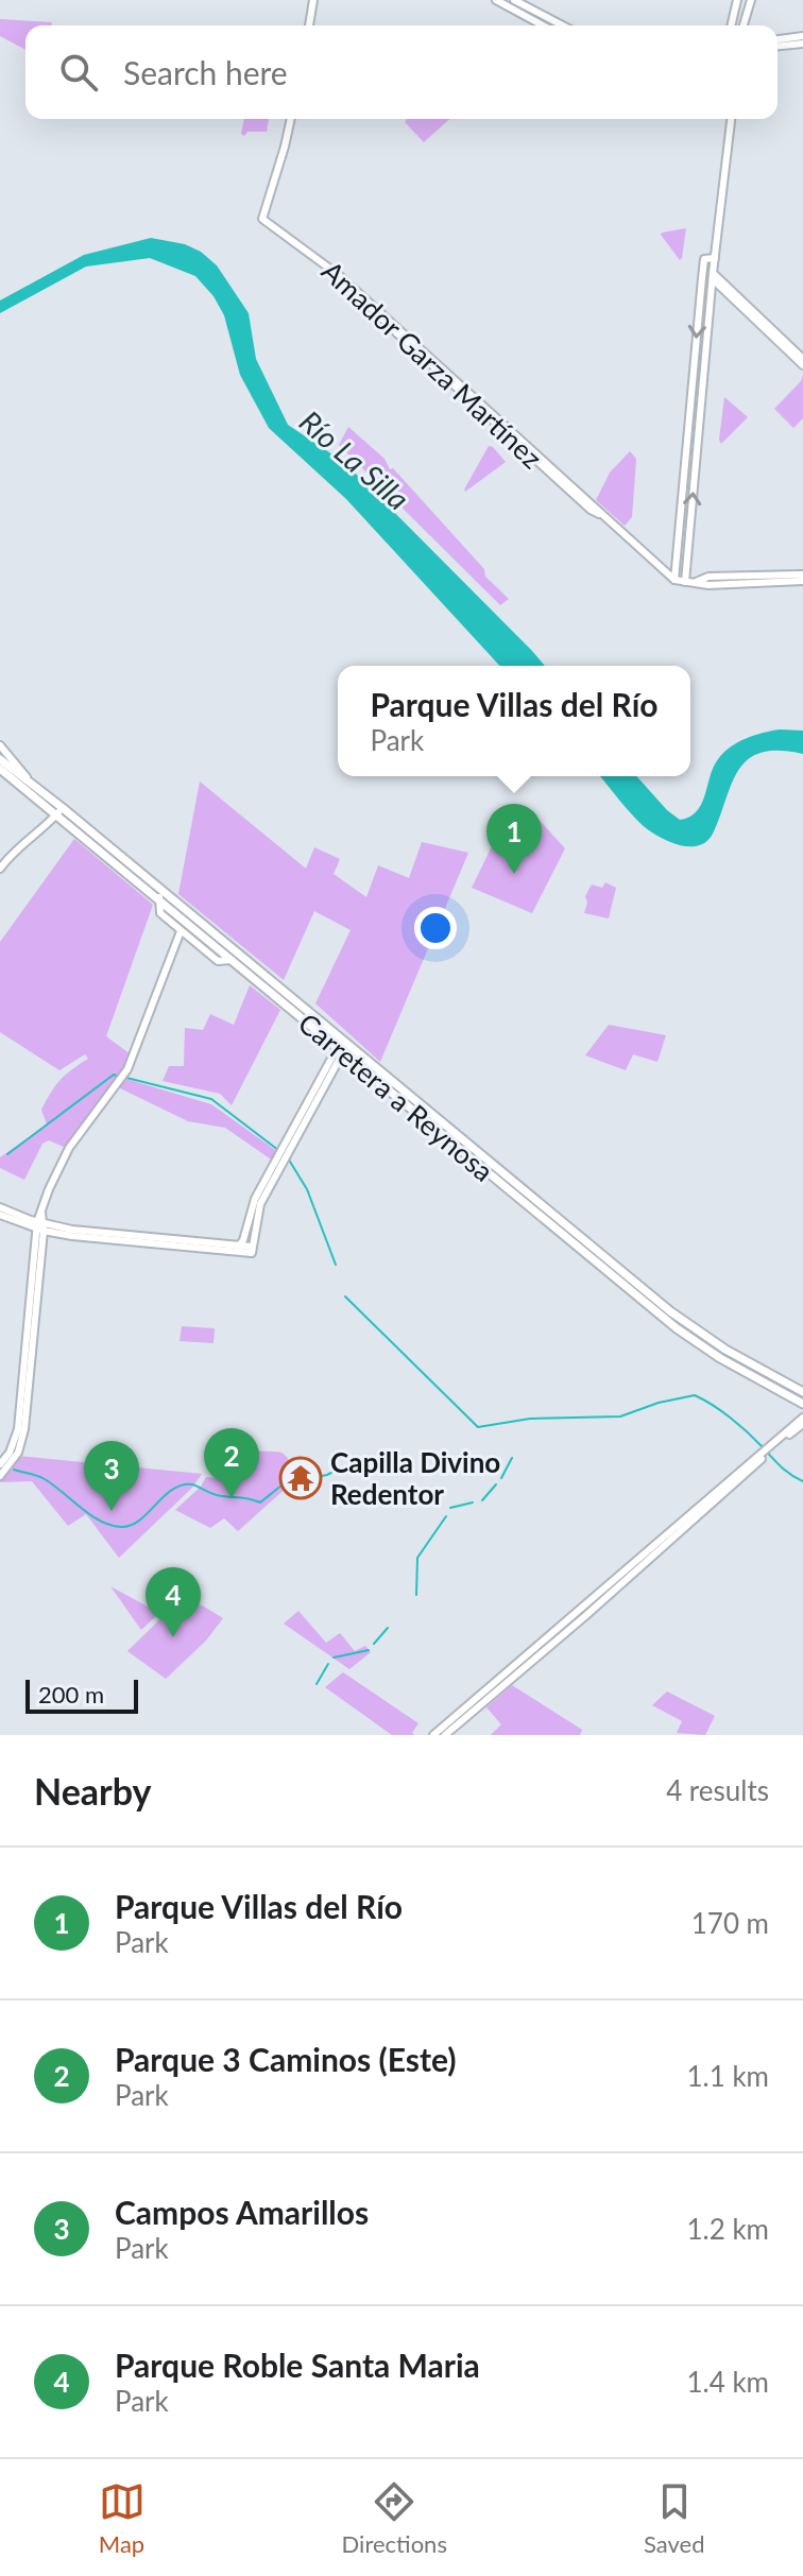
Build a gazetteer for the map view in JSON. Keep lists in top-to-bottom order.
{
  "streets": {
    "main road": ["Carretera a Reynosa"],
    "street": ["Amador Garza Martínez"]
  },
  "water": ["Río La Silla"],
  "places": {
    "temple": ["Capilla Divino Redentor"]
  },
  "scale_bar": "200 m",
  "page": {
    "search": "Search here",
    "popup": ["Parque Villas del Río", "Park"],
    "pins": [
      "1",
      "2",
      "3",
      "4"
    ],
    "scale": "200 m",
    "heading": ["Nearby", "4 results"],
    "list": [
      {
        "mark": "1",
        "name": "Parque Villas del Río",
        "note": "Park",
        "value": "170 m"
      },
      {
        "mark": "2",
        "name": "Parque 3 Caminos (Este)",
        "note": "Park",
        "value": "1.1 km"
      },
      {
        "mark": "3",
        "name": "Campos Amarillos",
        "note": "Park",
        "value": "1.2 km"
      },
      {
        "mark": "4",
        "name": "Parque Roble Santa Maria",
        "note": "Park",
        "value": "1.4 km"
      }
    ],
    "nav": ["Map", "Directions", "Saved"]
  }
}
